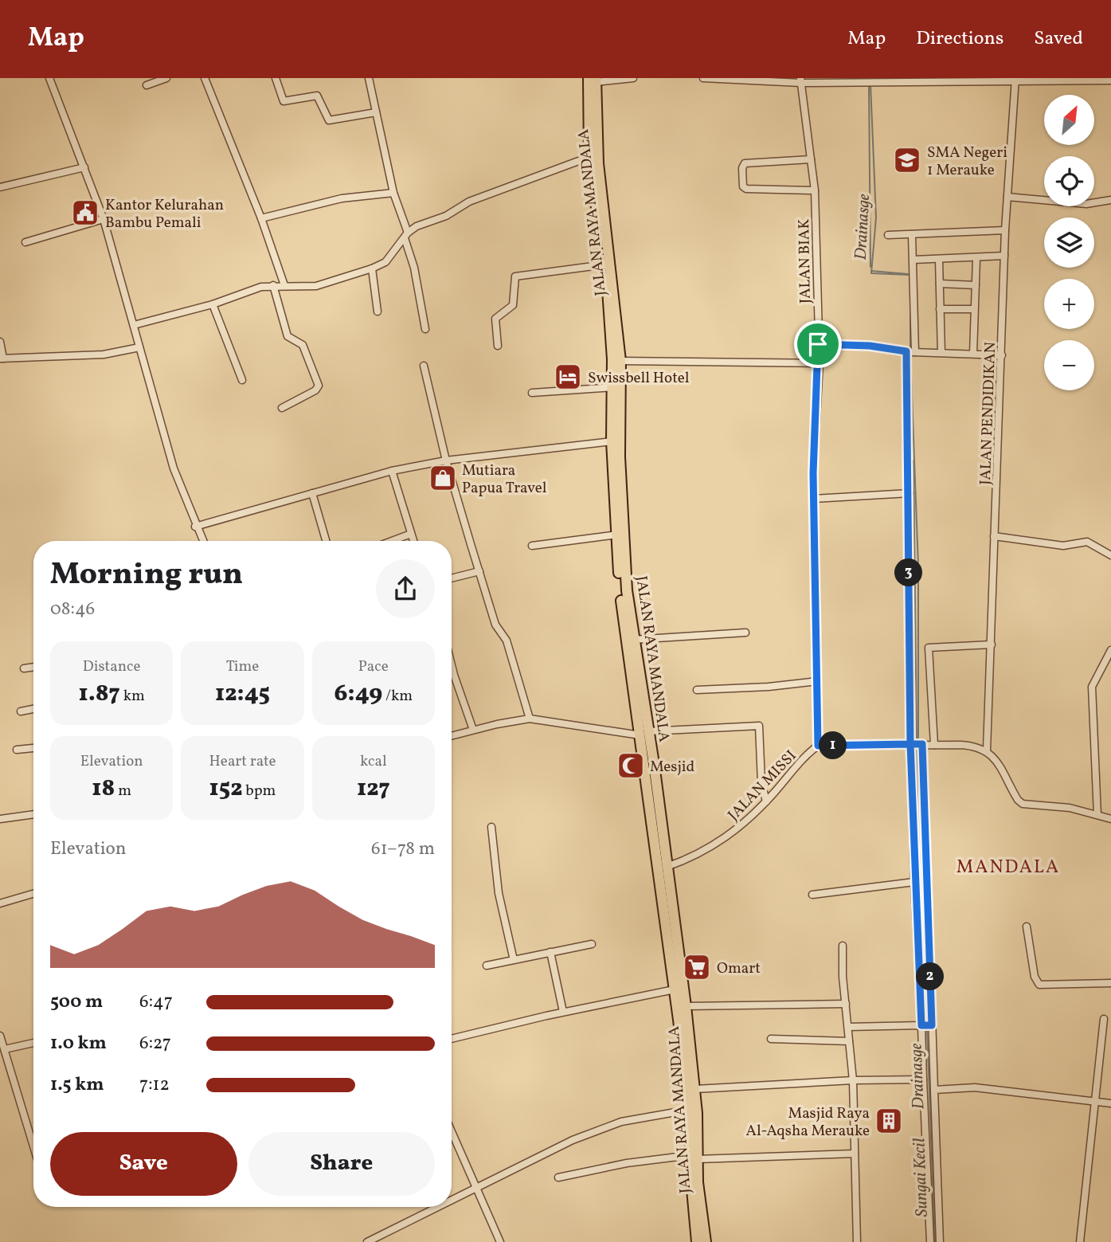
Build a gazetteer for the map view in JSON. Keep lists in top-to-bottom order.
{
  "streets": {
    "highway": ["JALAN RAYA MANDALA"],
    "street": ["JALAN BIAK", "JALAN PENDIDIKAN", "JALAN MISSI"]
  },
  "crossings": [
    ["JALAN RAYA MANDALA", "JALAN MISSI"],
    ["JALAN BIAK", "JALAN MISSI"],
    ["JALAN PENDIDIKAN", "JALAN MISSI"]
  ],
  "districts": ["MANDALA"],
  "water": ["Drainasge", "Sungai Kecil"],
  "places": {
    "school or university": ["SMA Negeri 1 Merauke"],
    "public building": ["Kantor Kelurahan Bambu Pemali"],
    "hotel": ["Swissbell Hotel"],
    "shop": ["Mutiara Papua Travel"],
    "mosque": ["Mesjid"],
    "supermarket": ["Omart"],
    "building": ["Masjid Raya Al-Aqsha Merauke"]
  },
  "north": "top right",
  "page": {
    "header": "Map",
    "nav": ["Map", "Directions", "Saved"],
    "map_buttons": ["+", "−"],
    "heading": ["Morning run", "08:46"],
    "pins": ["3", "1", "2"],
    "stats": [
      ["Distance", "1.87 km"],
      ["Time", "12:45"],
      ["Pace", "6:49 /km"],
      ["Elevation", "18 m"],
      ["Heart rate", "152 bpm"],
      ["kcal", "127"]
    ],
    "chart": ["Elevation", "61–78 m"],
    "list": [
      {
        "name": "500 m",
        "note": "6:47"
      },
      {
        "name": "1.0 km",
        "note": "6:27"
      },
      {
        "name": "1.5 km",
        "note": "7:12"
      }
    ],
    "buttons": ["Save", "Share"]
  }
}
